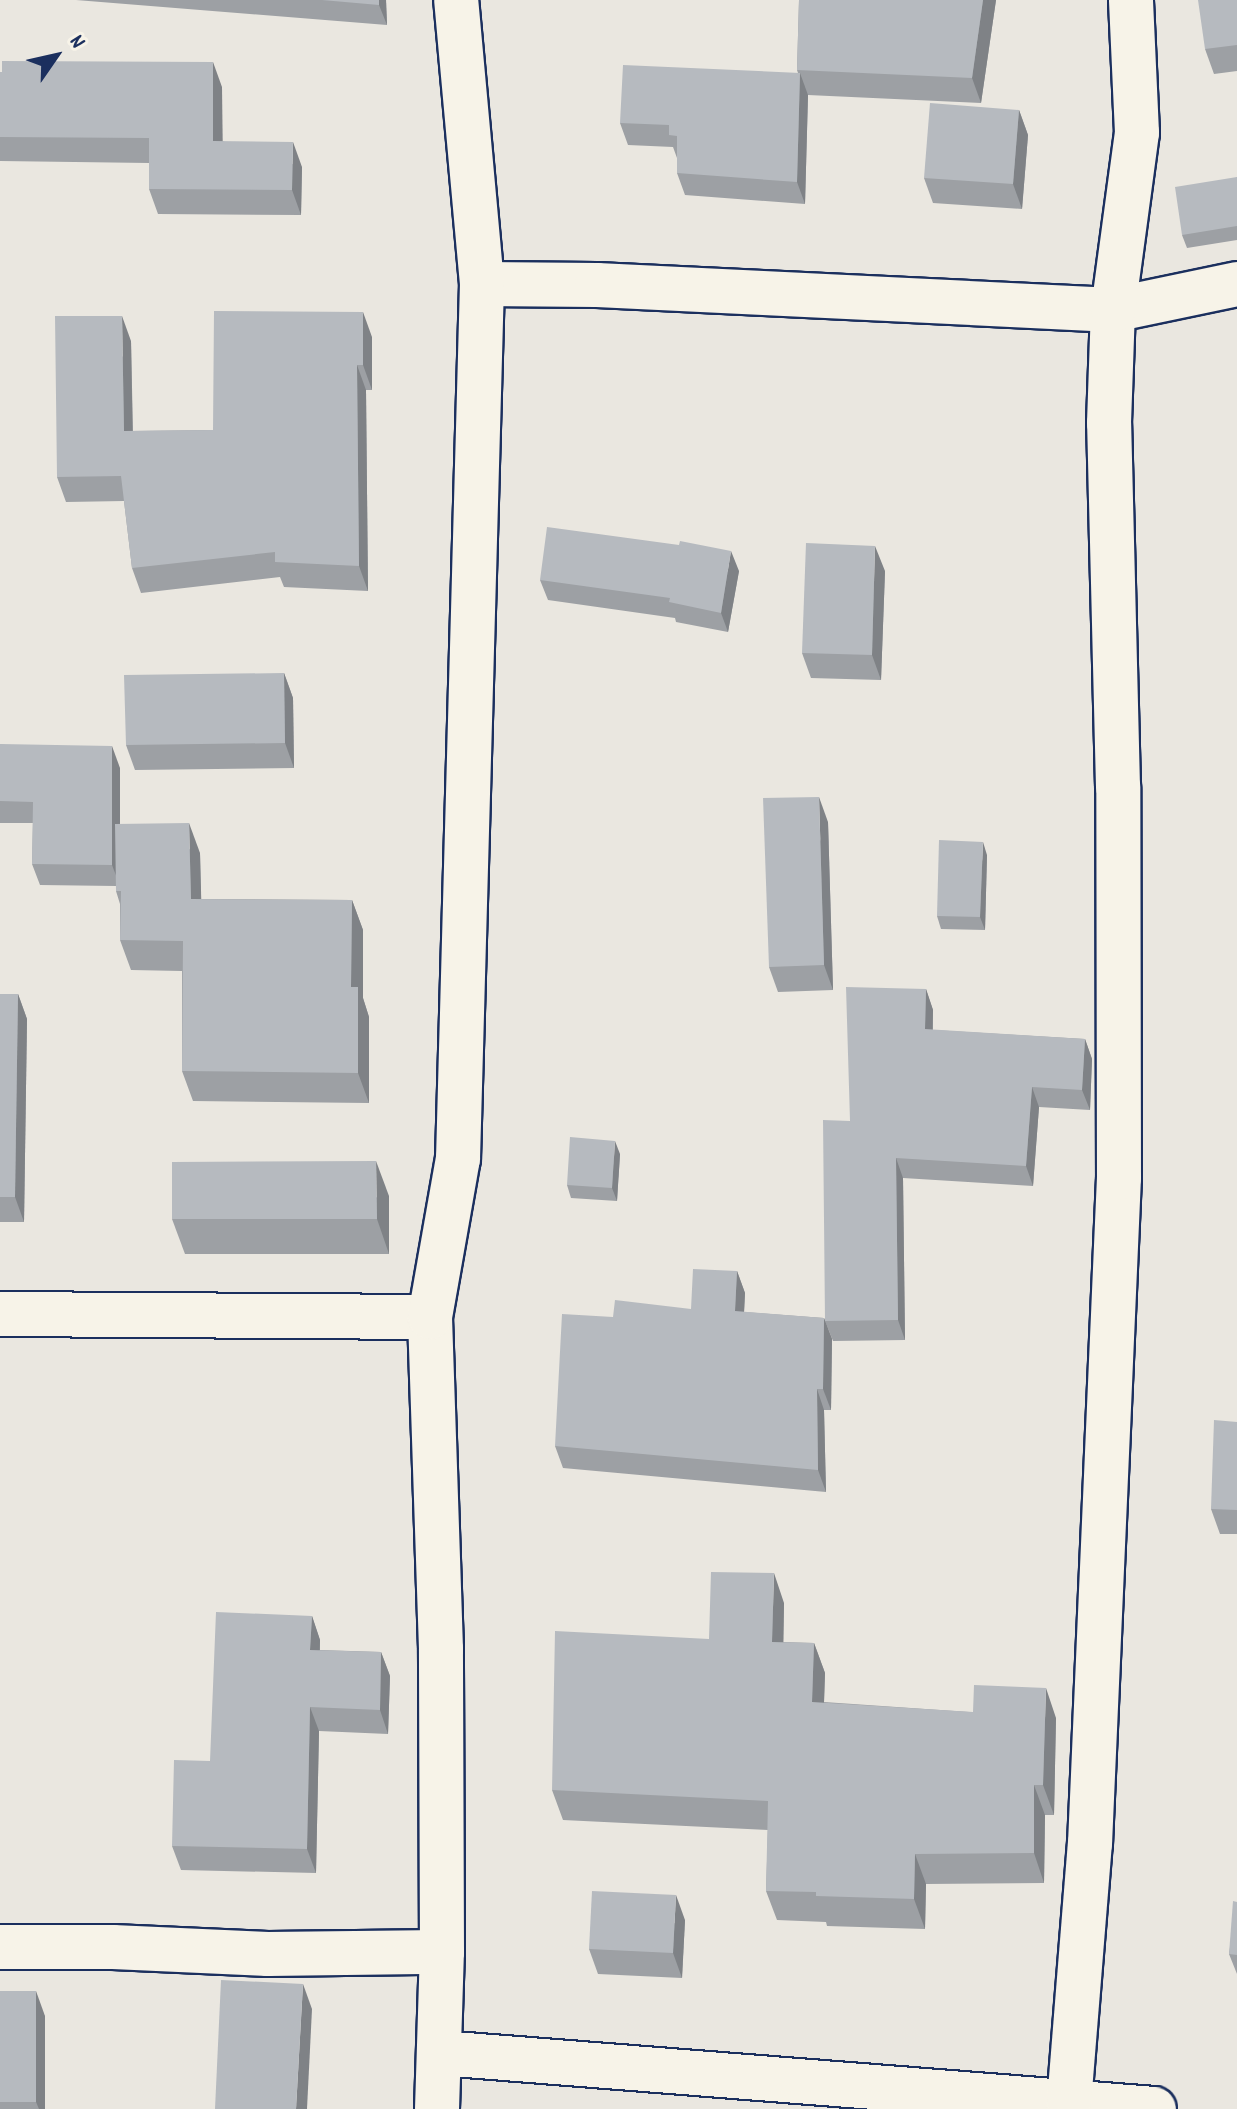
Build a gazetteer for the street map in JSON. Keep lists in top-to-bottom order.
{
  "north": "top right"
}
